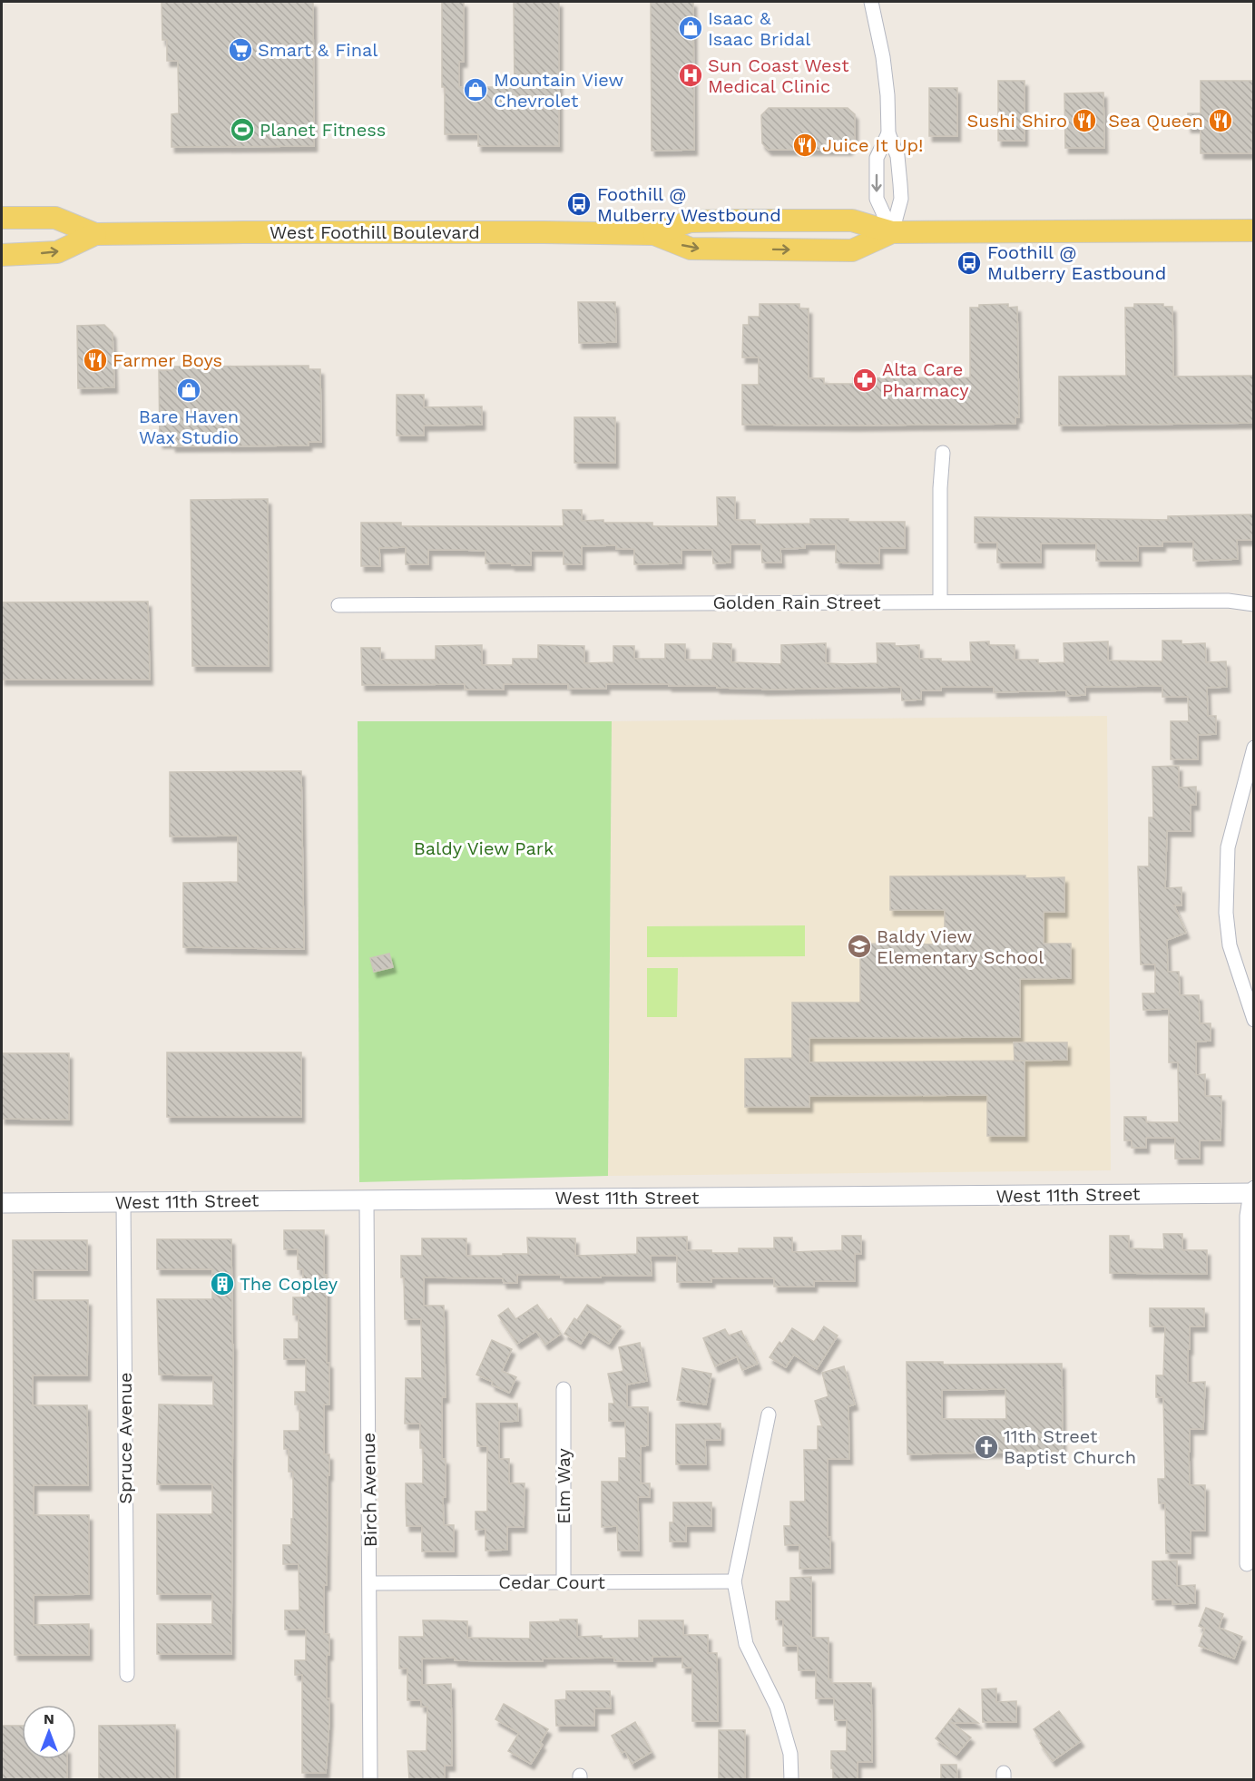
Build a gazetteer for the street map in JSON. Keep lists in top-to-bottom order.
{
  "streets": {
    "main road": ["West Foothill Boulevard"],
    "street": [
      "Golden Rain Street",
      "West 11th Street",
      "Spruce Avenue",
      "Elm Way",
      "Birch Avenue",
      "Cedar Court"
    ]
  },
  "crossings": [
    ["West 11th Street", "Spruce Avenue"],
    ["West 11th Street", "Birch Avenue"],
    ["Elm Way", "Cedar Court"],
    ["Birch Avenue", "Cedar Court"]
  ],
  "parks": ["Baldy View Park"],
  "places": {
    "shop": ["Isaac & Isaac Bridal", "Mountain View Chevrolet", "Bare Haven Wax Studio"],
    "supermarket": ["Smart & Final"],
    "hospital": ["Sun Coast West Medical Clinic"],
    "restaurant": [
      "Sushi Shiro",
      "Sea Queen",
      "Juice It Up!",
      "Farmer Boys"
    ],
    "sports": ["Planet Fitness"],
    "bus stop": ["Foothill @ Mulberry Westbound", "Foothill @ Mulberry Eastbound"],
    "pharmacy": ["Alta Care Pharmacy"],
    "school or university": ["Baldy View Elementary School"],
    "building": ["The Copley"],
    "church": ["11th Street Baptist Church"]
  },
  "north": "top"
}
